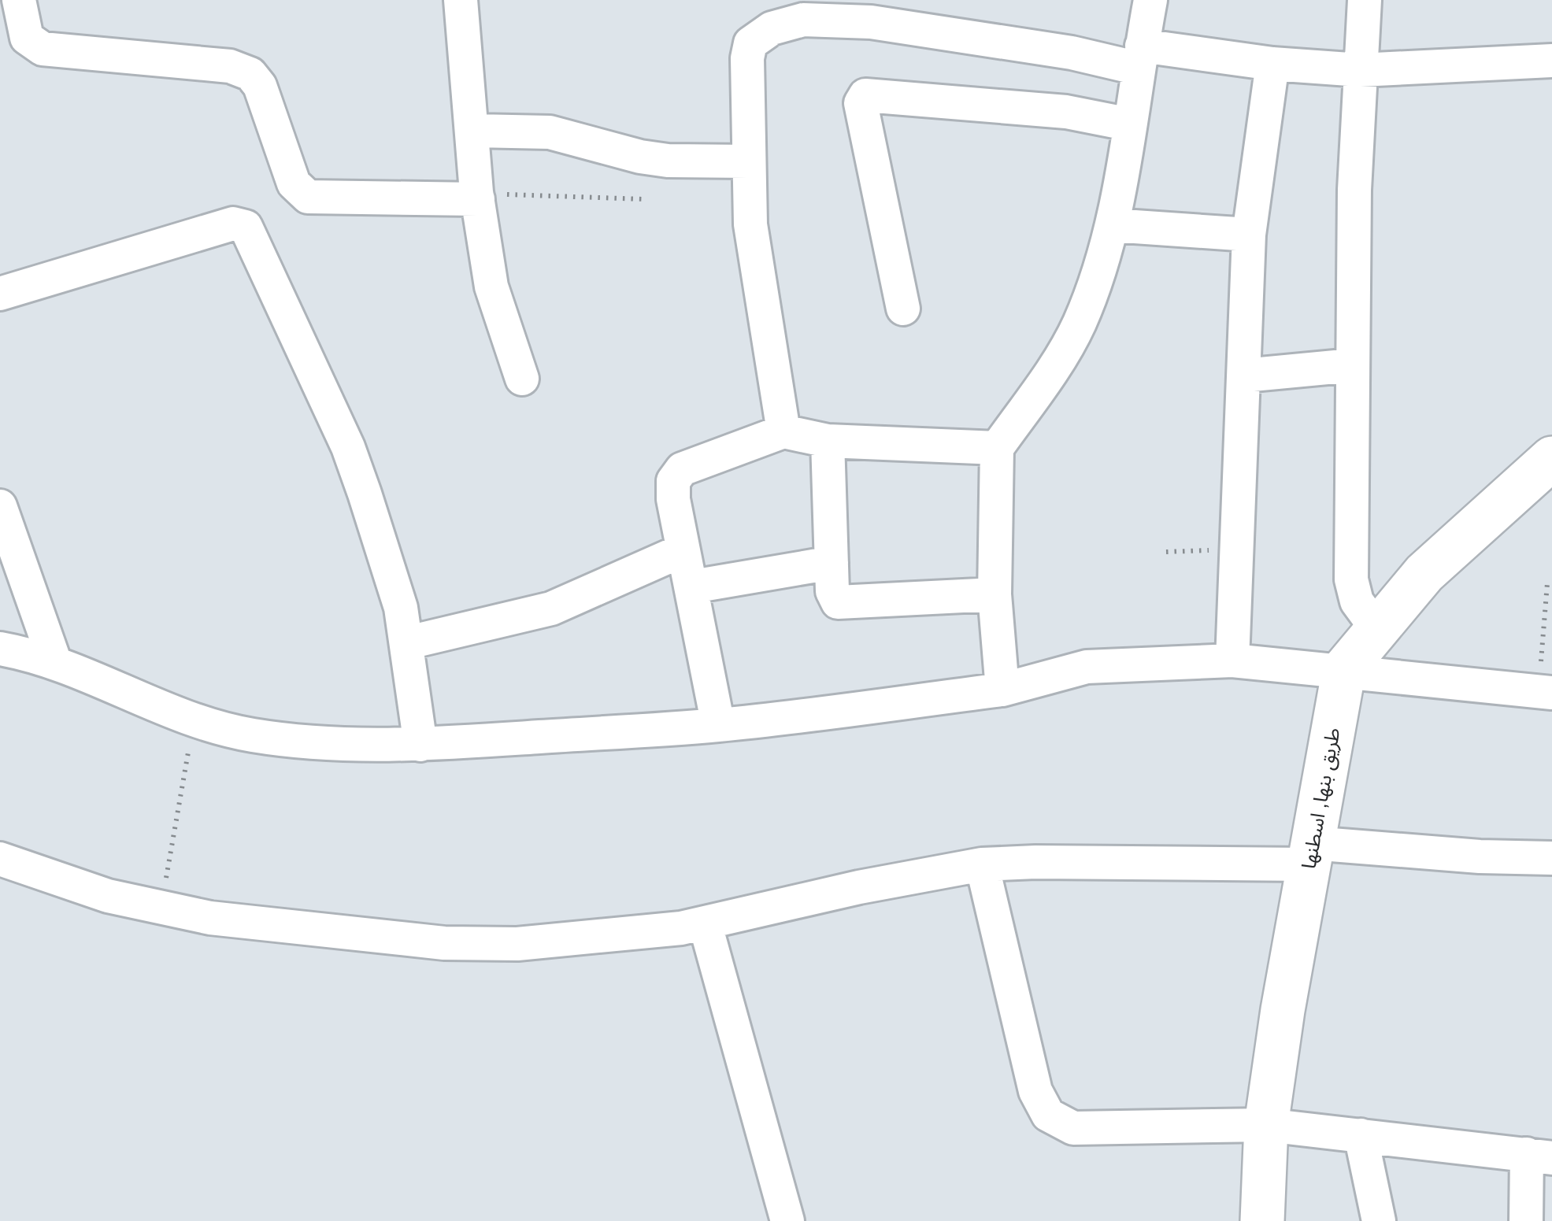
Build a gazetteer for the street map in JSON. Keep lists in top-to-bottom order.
{
  "streets": {
    "main road": ["طريق بنها, اسطنها"]
  }
}
